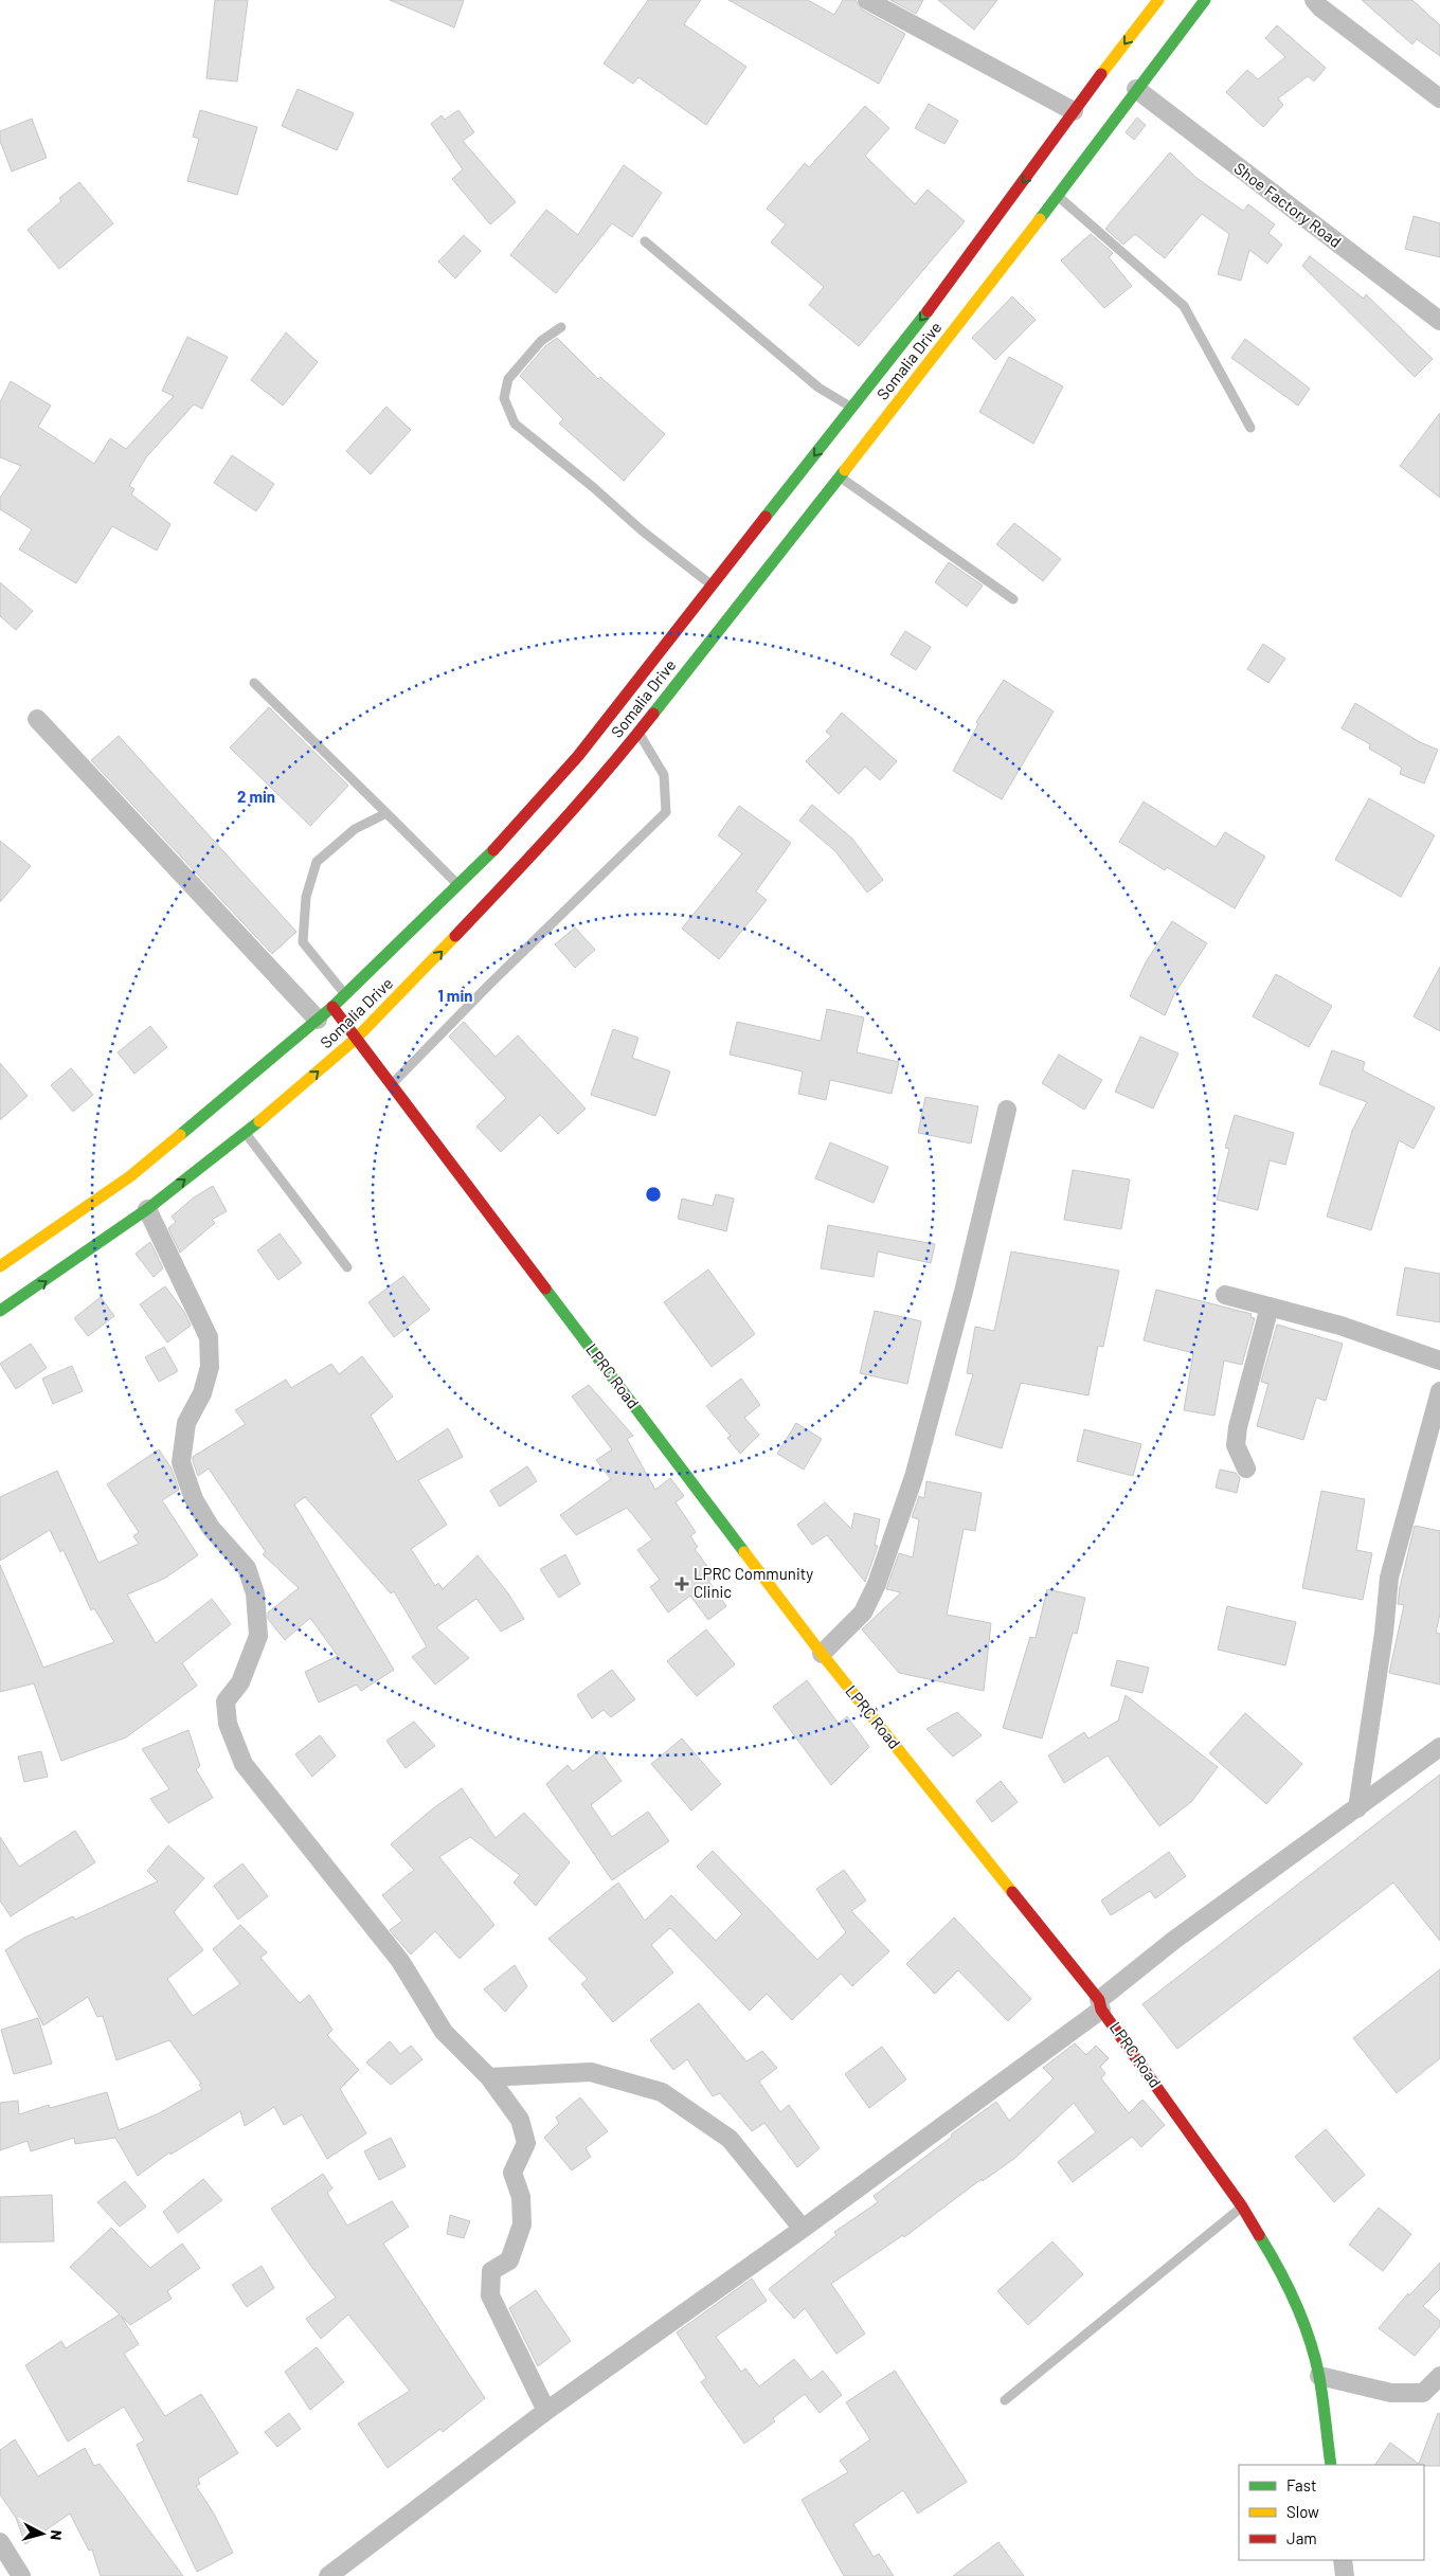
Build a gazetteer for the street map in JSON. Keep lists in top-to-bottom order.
{
  "streets": {
    "main road": ["Somalia Drive", "LPRC Road"],
    "street": ["Shoe Factory Road"]
  },
  "crossings": [
    ["Shoe Factory Road", "Somalia Drive"],
    ["Somalia Drive", "LPRC Road"]
  ],
  "places": {
    "health": ["LPRC Community Clinic"]
  },
  "legend": ["Fast", "Slow", "Jam"],
  "north": "right",
  "rings": ["2 min", "1 min"]
}
